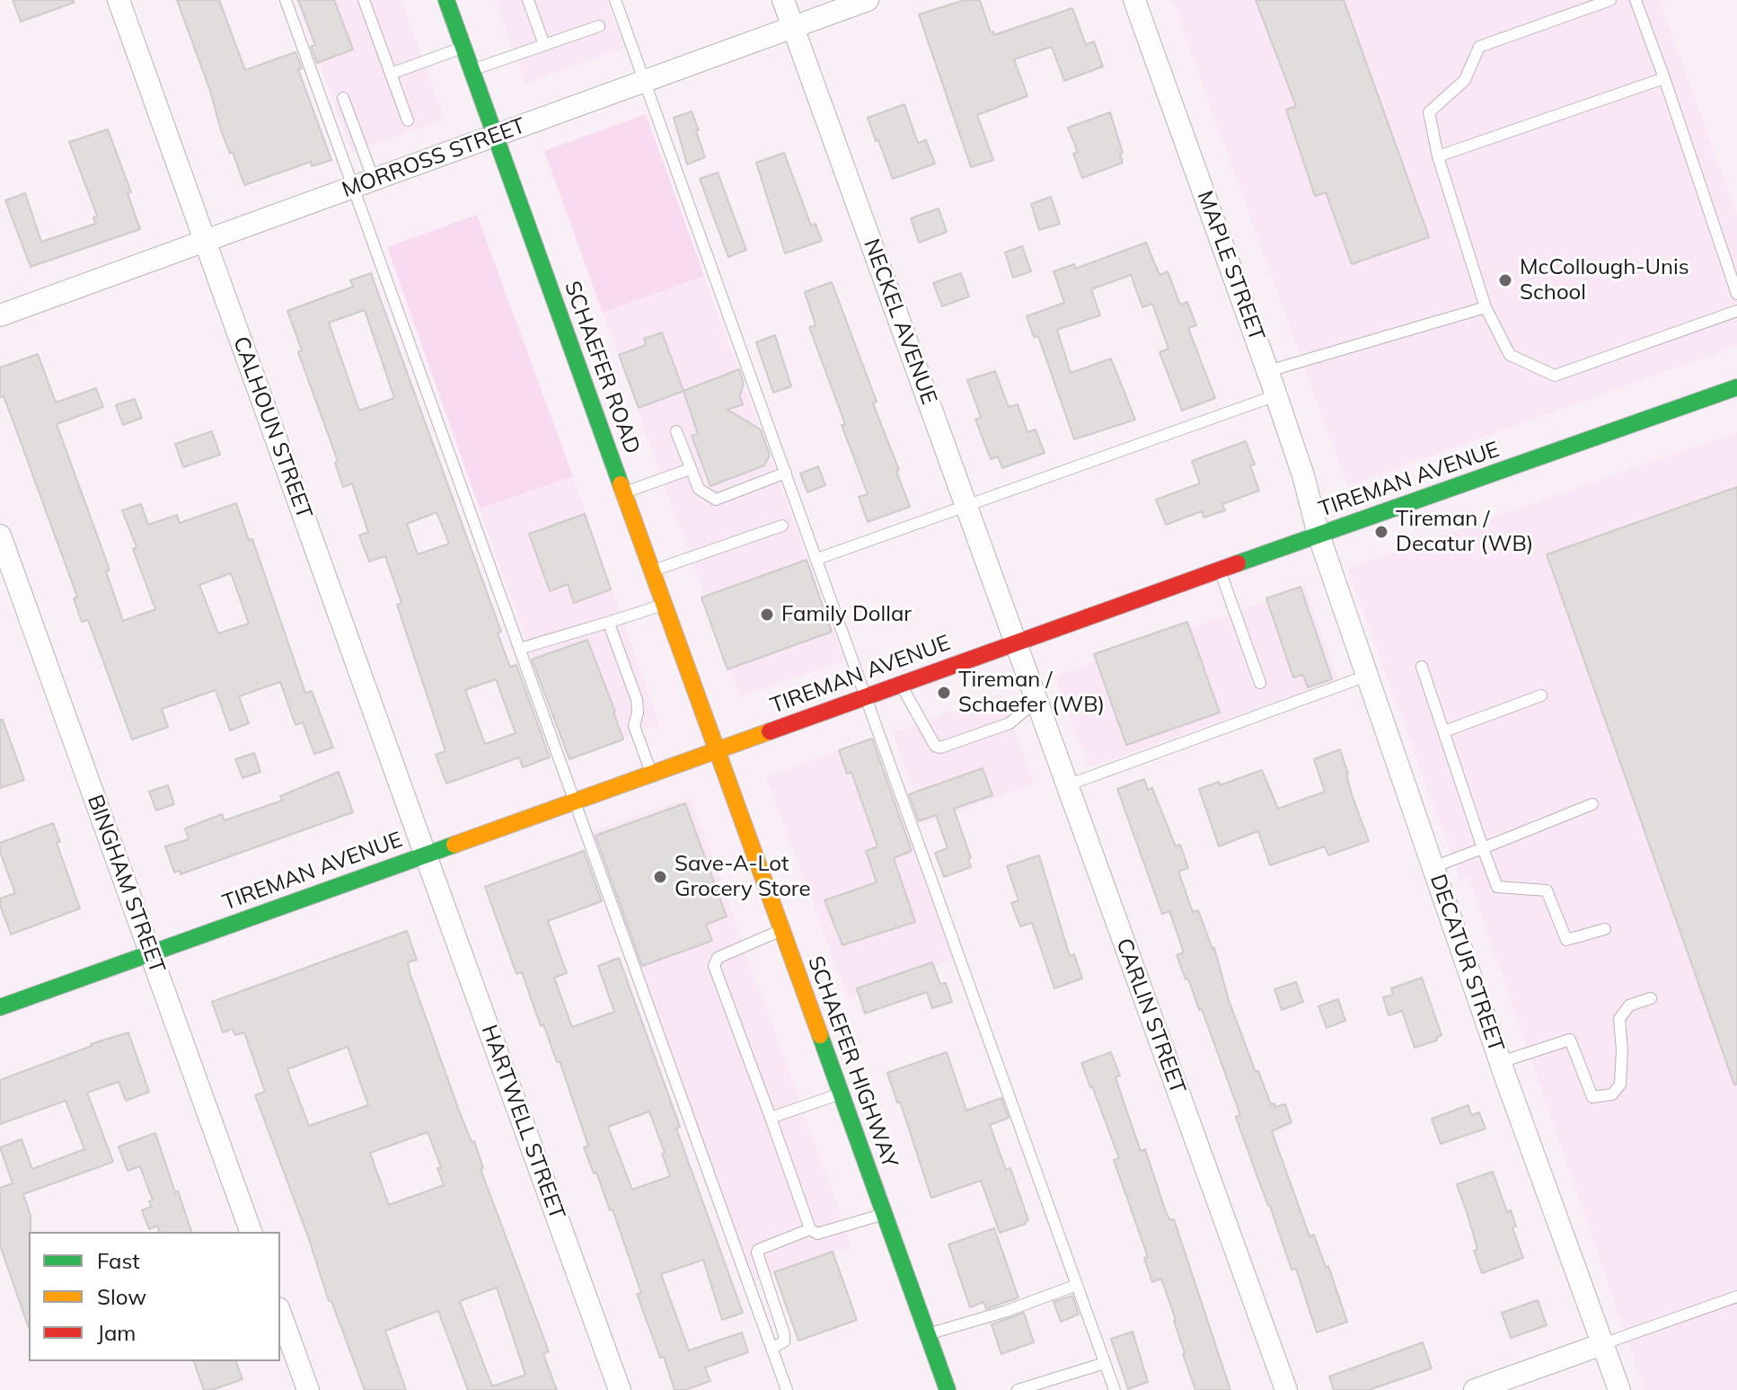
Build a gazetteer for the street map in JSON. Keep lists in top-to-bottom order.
{
  "streets": {
    "street": [
      "MORROSS STREET",
      "MAPLE STREET",
      "NECKEL AVENUE",
      "SCHAEFER ROAD",
      "CALHOUN STREET",
      "TIREMAN AVENUE",
      "BINGHAM STREET",
      "DECATUR STREET",
      "CARLIN STREET",
      "SCHAEFER HIGHWAY",
      "HARTWELL STREET"
    ]
  },
  "crossings": [
    ["MORROSS STREET", "NECKEL AVENUE"],
    ["MORROSS STREET", "SCHAEFER ROAD"],
    ["MORROSS STREET", "CALHOUN STREET"],
    ["MAPLE STREET", "TIREMAN AVENUE"],
    ["MAPLE STREET", "DECATUR STREET"],
    ["NECKEL AVENUE", "TIREMAN AVENUE"],
    ["NECKEL AVENUE", "CARLIN STREET"],
    ["SCHAEFER ROAD", "TIREMAN AVENUE"],
    ["SCHAEFER ROAD", "SCHAEFER HIGHWAY"],
    ["CALHOUN STREET", "TIREMAN AVENUE"],
    ["CALHOUN STREET", "HARTWELL STREET"],
    ["TIREMAN AVENUE", "BINGHAM STREET"],
    ["TIREMAN AVENUE", "DECATUR STREET"],
    ["TIREMAN AVENUE", "CARLIN STREET"],
    ["TIREMAN AVENUE", "SCHAEFER HIGHWAY"],
    ["TIREMAN AVENUE", "HARTWELL STREET"]
  ],
  "places": [
    "McCollough-Unis School",
    "Tireman / Decatur (WB)",
    "Family Dollar",
    "Tireman / Schaefer (WB)",
    "Save-A-Lot Grocery Store"
  ],
  "legend": ["Fast", "Slow", "Jam"]
}
